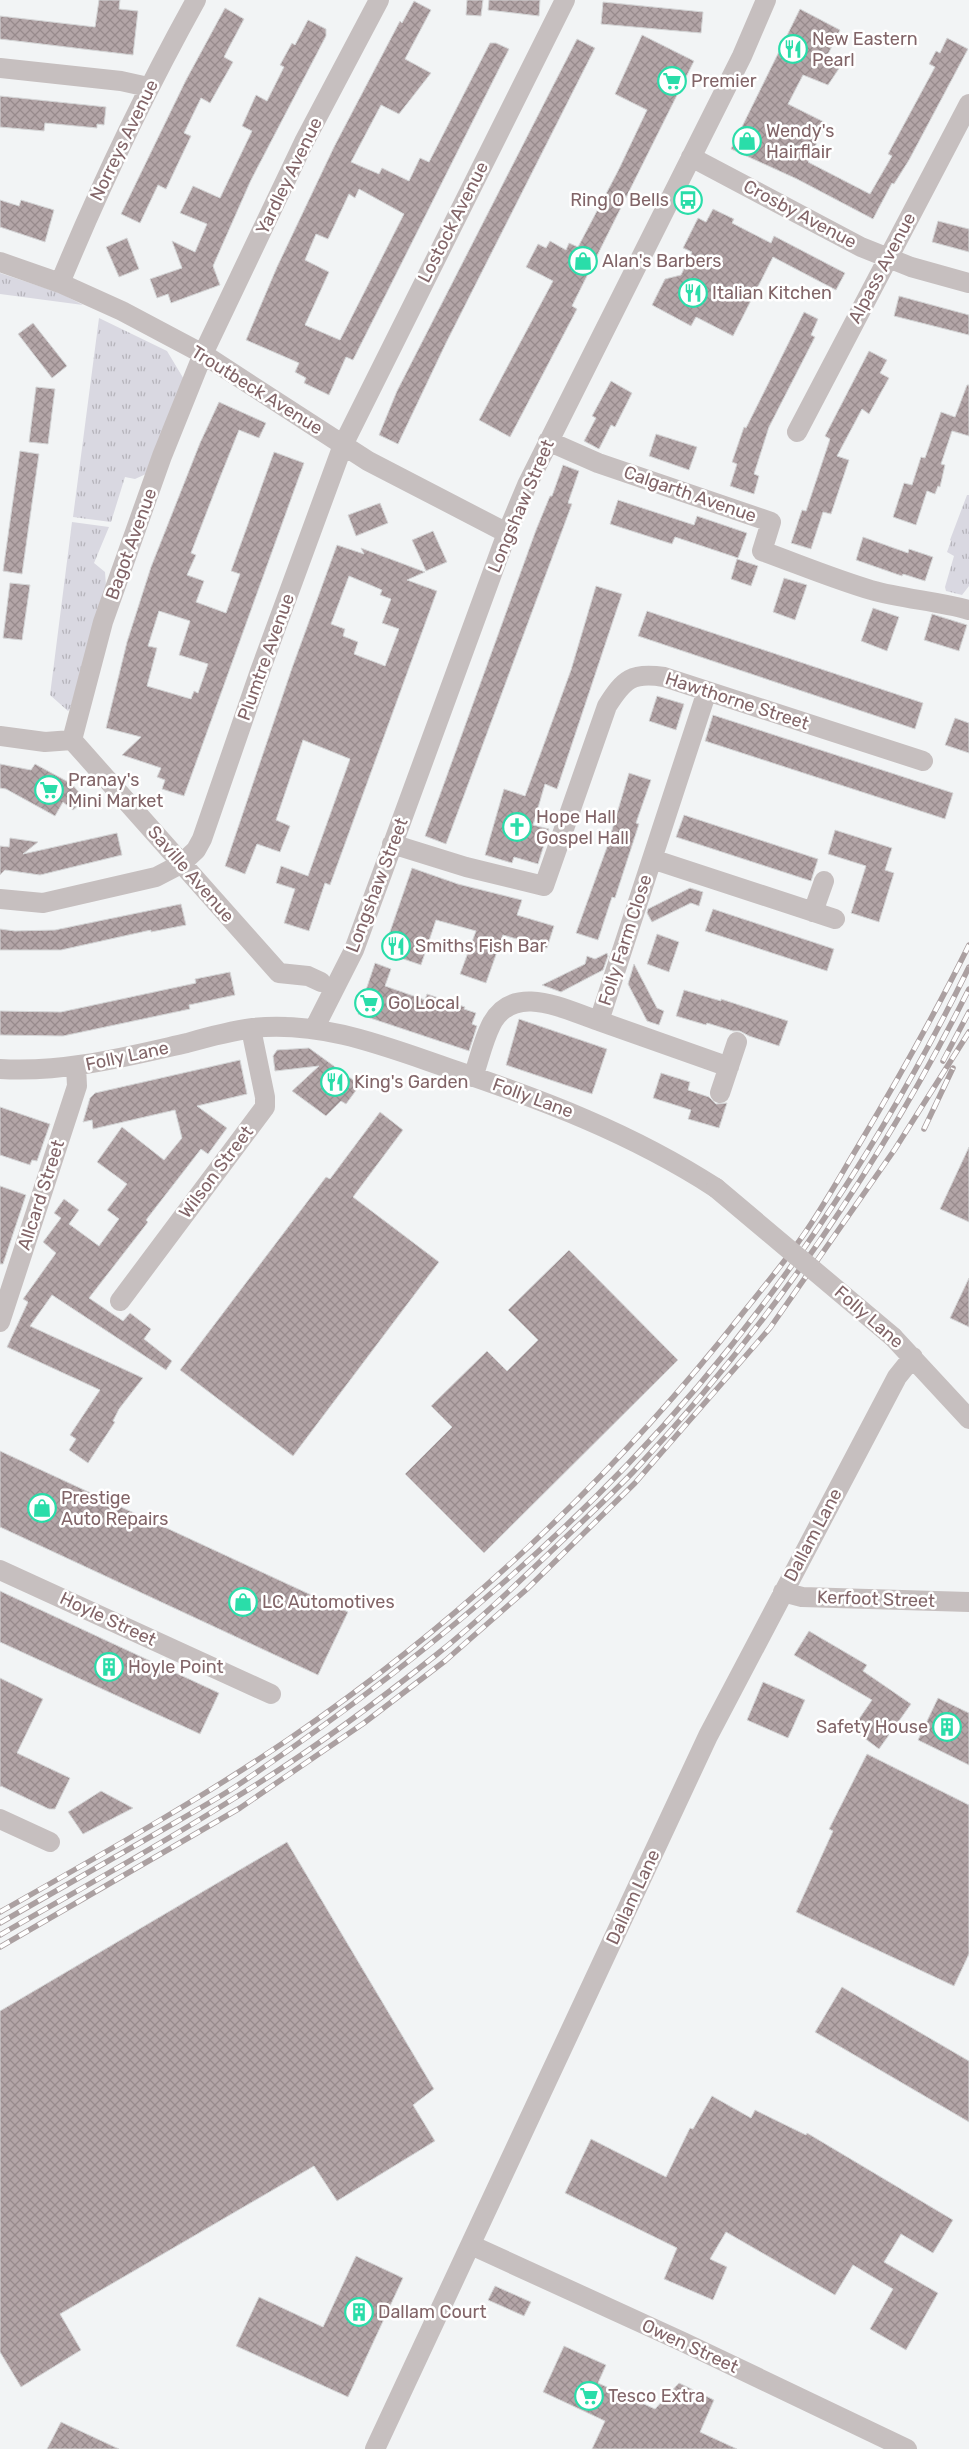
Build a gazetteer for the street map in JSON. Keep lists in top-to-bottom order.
{
  "streets": {
    "street": [
      "Norreys Avenue",
      "Yardley Avenue",
      "Crosby Avenue",
      "Lostock Avenue",
      "Alpass Avenue",
      "Troutbeck Avenue",
      "Calgarth Avenue",
      "Longshaw Street",
      "Bagot Avenue",
      "Plumtre Avenue",
      "Hawthorne Street",
      "Saville Avenue",
      "Folly Farm Close",
      "Folly Lane",
      "Wilson Street",
      "Allcard Street",
      "Dallam Lane",
      "Kerfoot Street",
      "Hoyle Street",
      "Owen Street"
    ]
  },
  "crossings": [
    ["Norreys Avenue", "Troutbeck Avenue"],
    ["Yardley Avenue", "Troutbeck Avenue"],
    ["Yardley Avenue", "Bagot Avenue"],
    ["Crosby Avenue", "Alpass Avenue"],
    ["Crosby Avenue", "Longshaw Street"],
    ["Lostock Avenue", "Troutbeck Avenue"],
    ["Lostock Avenue", "Plumtre Avenue"],
    ["Troutbeck Avenue", "Longshaw Street"],
    ["Troutbeck Avenue", "Bagot Avenue"],
    ["Troutbeck Avenue", "Plumtre Avenue"],
    ["Calgarth Avenue", "Longshaw Street"],
    ["Longshaw Street", "Hawthorne Street"],
    ["Longshaw Street", "Folly Lane"],
    ["Bagot Avenue", "Saville Avenue"],
    ["Plumtre Avenue", "Saville Avenue"],
    ["Hawthorne Street", "Folly Farm Close"],
    ["Folly Farm Close", "Folly Lane"],
    ["Folly Lane", "Wilson Street"],
    ["Folly Lane", "Allcard Street"],
    ["Folly Lane", "Dallam Lane"],
    ["Dallam Lane", "Kerfoot Street"],
    ["Dallam Lane", "Owen Street"]
  ],
  "places": {
    "restaurant": [
      "New Eastern Pearl",
      "Italian Kitchen",
      "Smiths Fish Bar",
      "King's Garden"
    ],
    "supermarket": [
      "Premier",
      "Pranay's Mini Market",
      "Go Local",
      "Tesco Extra"
    ],
    "shop": [
      "Wendy's Hairflair",
      "Alan's Barbers",
      "Prestige Auto Repairs",
      "LC Automotives"
    ],
    "bus stop": ["Ring O Bells"],
    "church": ["Hope Hall Gospel Hall"],
    "building": ["Hoyle Point", "Safety House", "Dallam Court"]
  }
}
